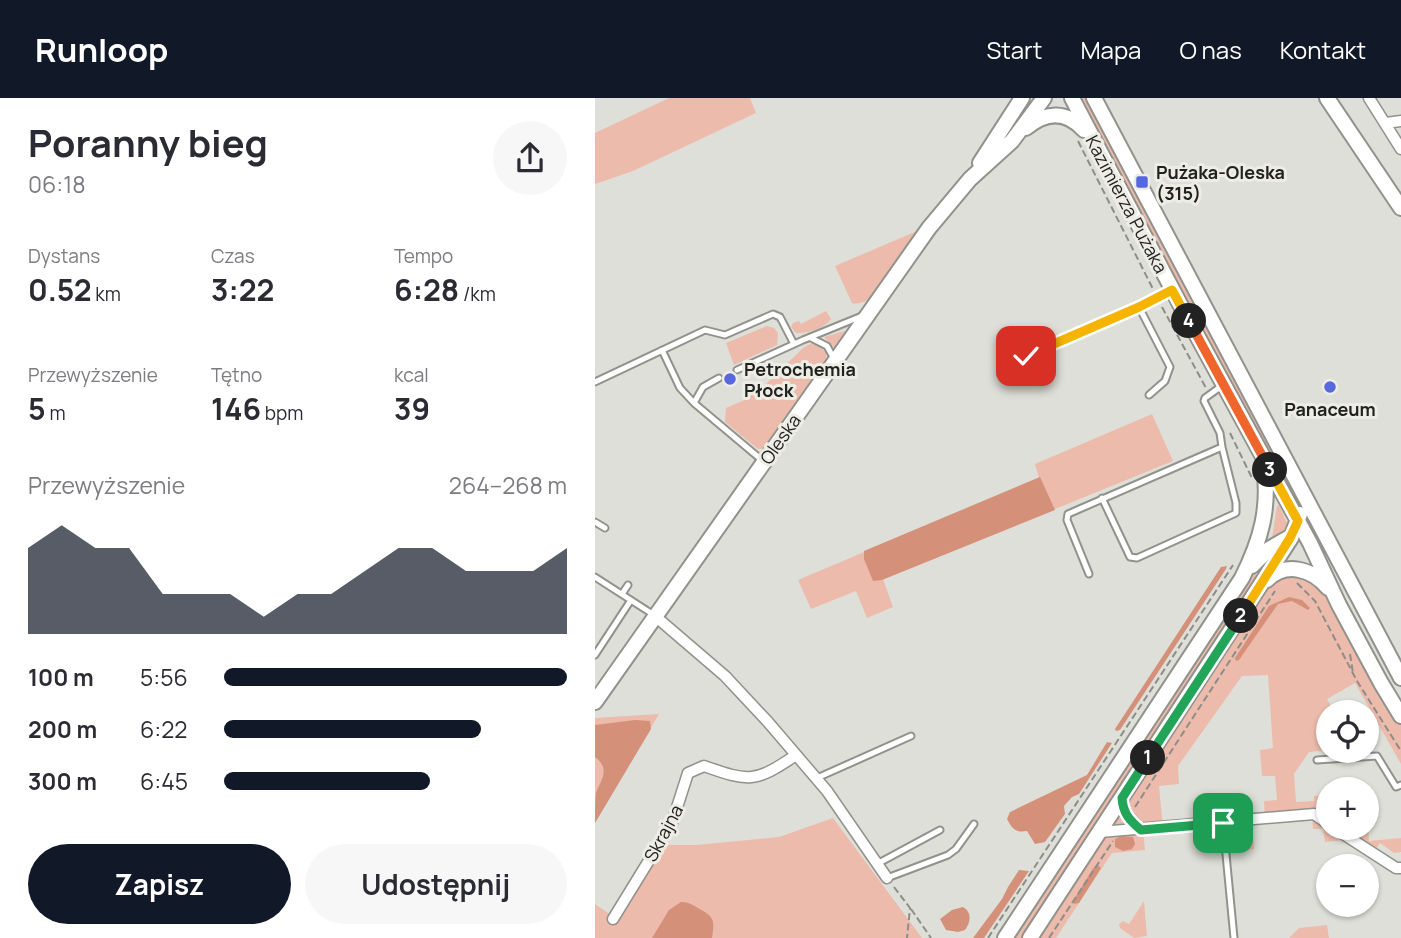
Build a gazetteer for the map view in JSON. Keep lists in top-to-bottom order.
{
  "streets": {
    "street": ["Kazimierza Pużaka", "Oleska", "Skrajna"]
  },
  "places": {
    "transit": ["Pużaka-Oleska (315)"],
    "other": ["Petrochemia Płock", "Panaceum"]
  },
  "page": {
    "header": "Runloop",
    "nav": [
      "Start",
      "Mapa",
      "O nas",
      "Kontakt"
    ],
    "heading": ["Poranny bieg", "06:18"],
    "stats": [
      ["Dystans", "0.52 km"],
      ["Czas", "3:22"],
      ["Tempo", "6:28 /km"],
      ["Przewyższenie", "5 m"],
      ["Tętno", "146 bpm"],
      ["kcal", "39"]
    ],
    "pins": [
      "4",
      "3",
      "2",
      "1"
    ],
    "chart": ["Przewyższenie", "264–268 m"],
    "list": [
      {
        "name": "100 m",
        "note": "5:56"
      },
      {
        "name": "200 m",
        "note": "6:22"
      },
      {
        "name": "300 m",
        "note": "6:45"
      }
    ],
    "map_buttons": ["+", "−"],
    "buttons": ["Zapisz", "Udostępnij"]
  }
}
